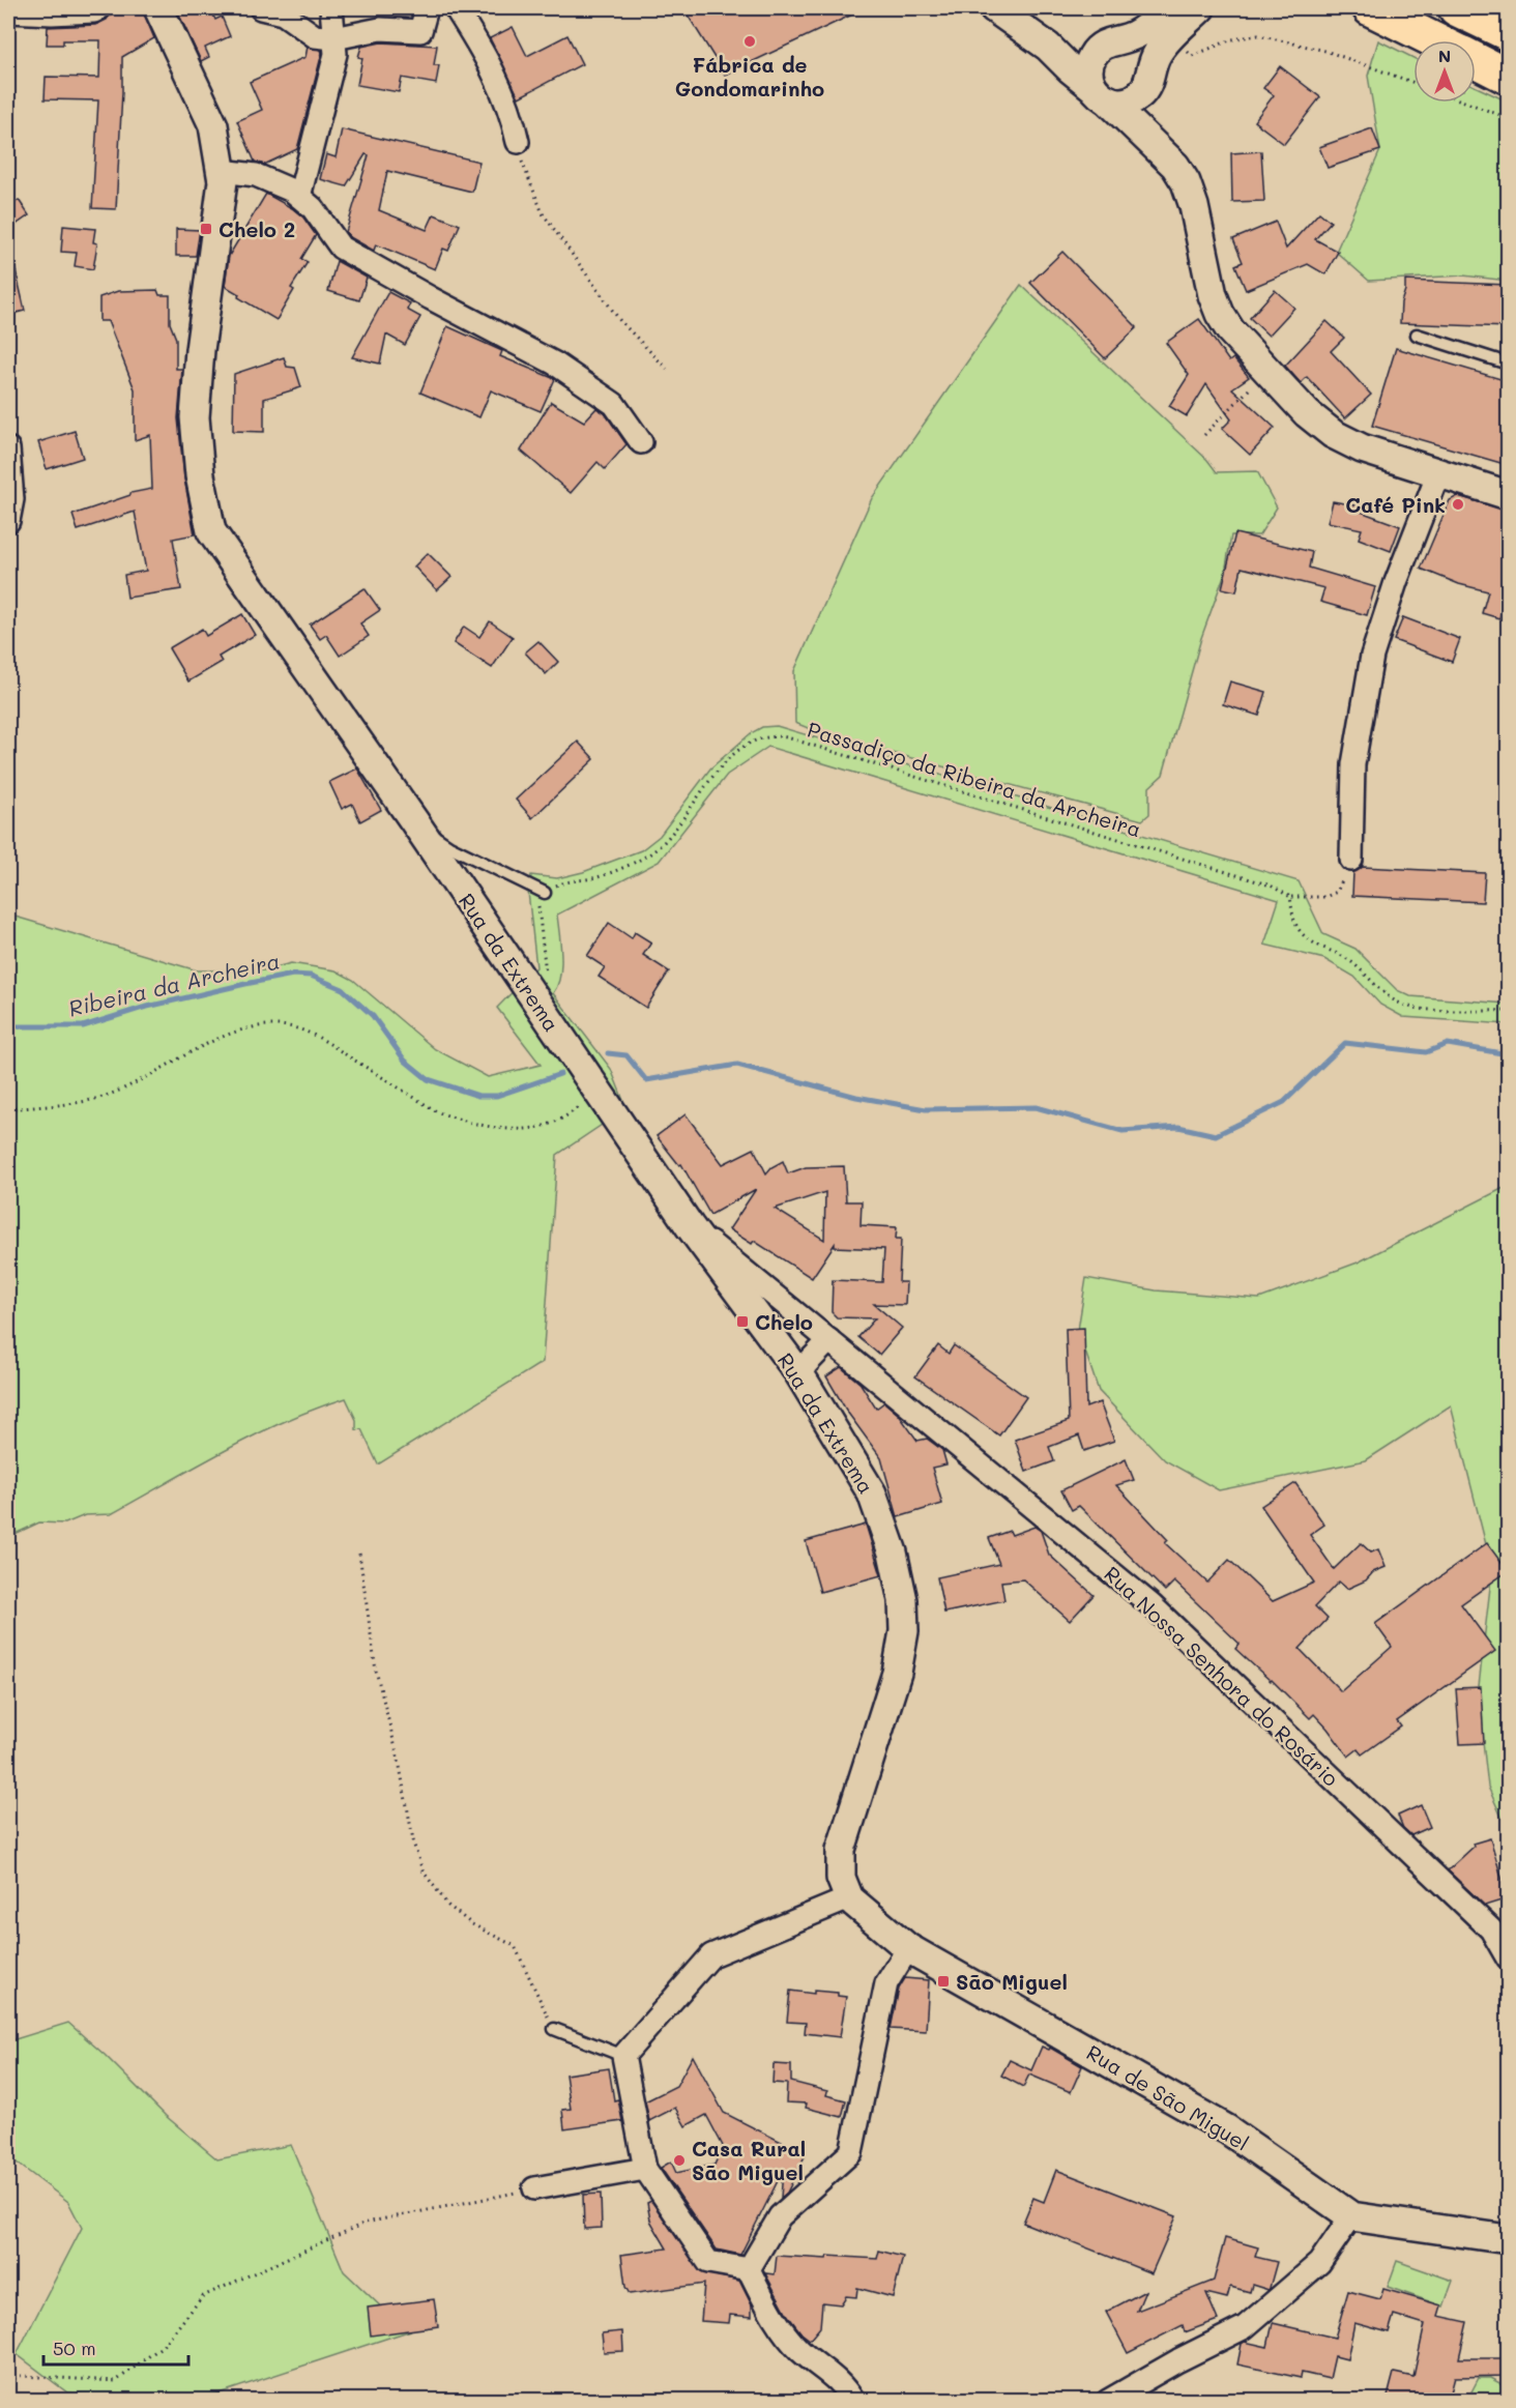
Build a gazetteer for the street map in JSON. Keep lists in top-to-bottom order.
{
  "streets": {
    "street": ["Rua da Extrema", "Rua Nossa Senhora do Rosário", "Rua de São Miguel"],
    "path": ["Passadiço da Ribeira da Archeira"]
  },
  "crossings": [
    ["Rua da Extrema", "Rua Nossa Senhora do Rosário"],
    ["Rua da Extrema", "Rua de São Miguel"]
  ],
  "water": ["Ribeira da Archeira"],
  "places": {
    "other": ["Fábrica de Gondomarinho", "Café Pink", "Casa Rural São Miguel"],
    "transit": ["Chelo 2", "Chelo", "São Miguel"]
  },
  "scale_bar": "50 m",
  "north": "top"
}
